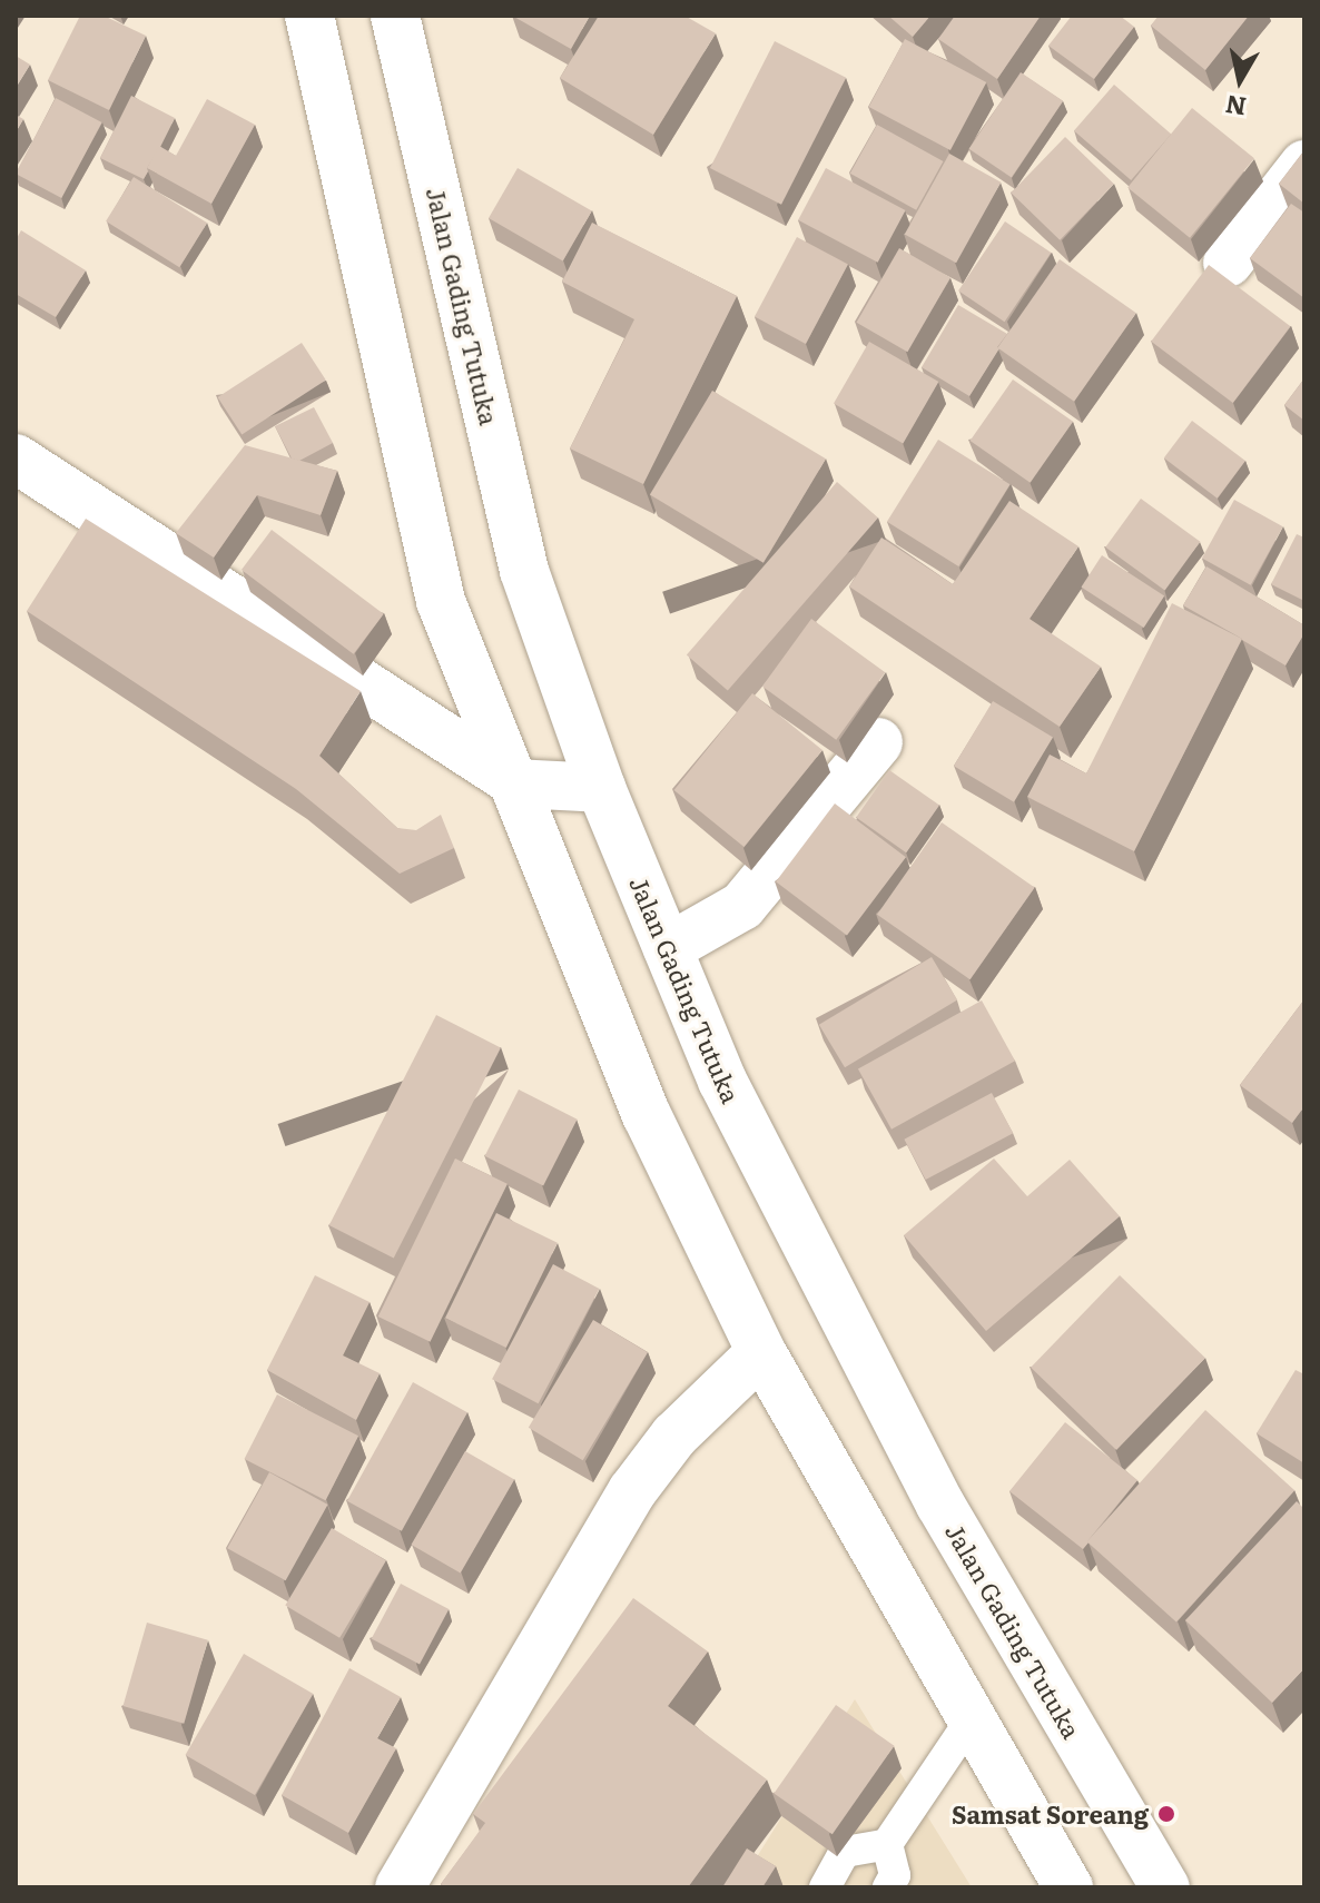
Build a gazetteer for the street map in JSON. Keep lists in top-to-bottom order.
{
  "streets": {
    "main road": ["Jalan Gading Tutuka"]
  },
  "places": ["Samsat Soreang"],
  "north": "bottom"
}
